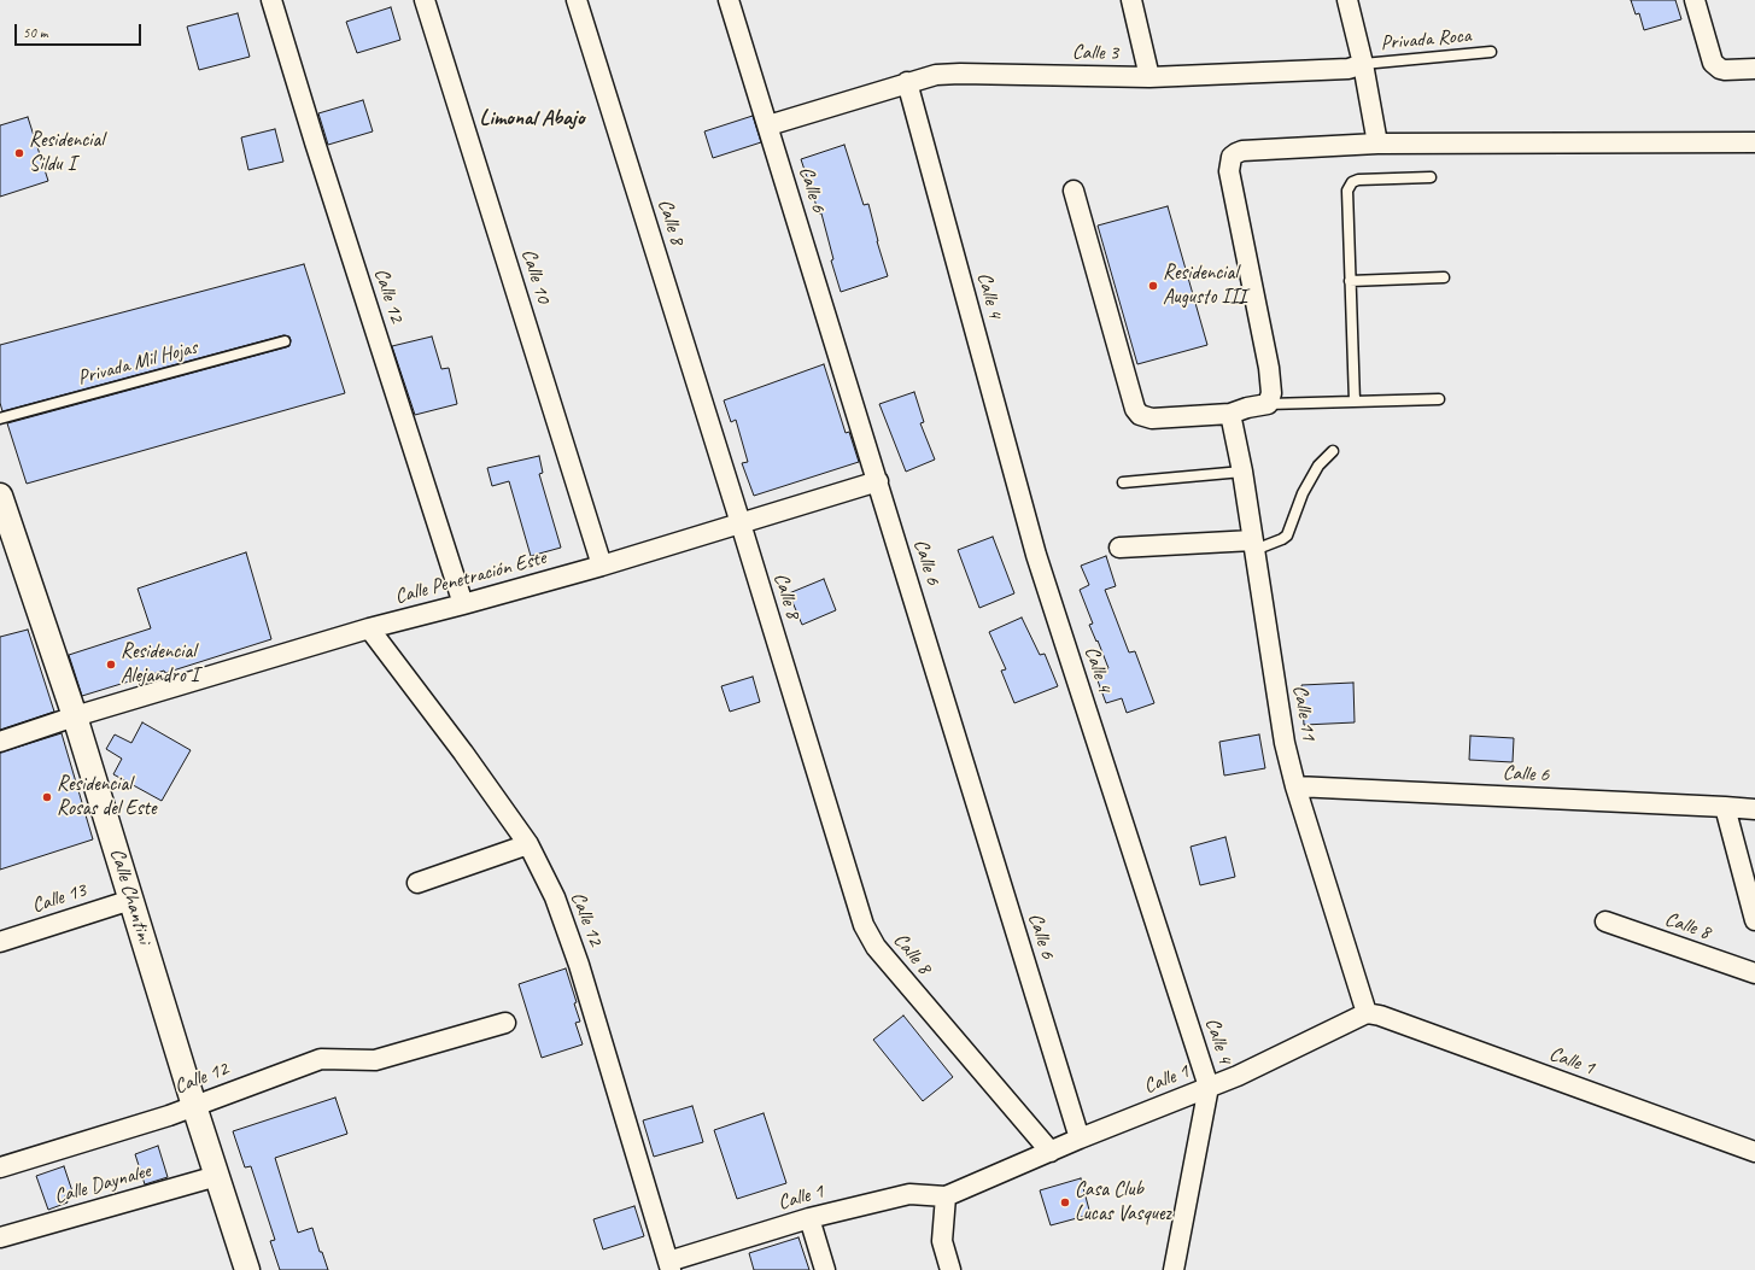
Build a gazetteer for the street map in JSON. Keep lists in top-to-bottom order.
{
  "streets": {
    "street": [
      "Calle 3",
      "Calle 6",
      "Calle 8",
      "Calle 10",
      "Calle 12",
      "Calle 4",
      "Calle Penetración Este",
      "Calle 11",
      "Calle Chantini",
      "Calle 13",
      "Calle 1",
      "Calle Daynalee"
    ],
    "lane": ["Privada Roca", "Privada Mil Hojas"]
  },
  "crossings": [
    ["Privada Roca", "Calle 3"],
    ["Calle 3", "Calle 6"],
    ["Calle 3", "Calle 4"],
    ["Calle 6", "Calle Penetración Este"],
    ["Calle 6", "Calle 11"],
    ["Calle 6", "Calle 1"],
    ["Calle 8", "Calle Penetración Este"],
    ["Calle 8", "Calle 1"],
    ["Calle 10", "Calle Penetración Este"],
    ["Calle 12", "Calle Penetración Este"],
    ["Calle 12", "Calle Chantini"],
    ["Calle 12", "Calle 1"],
    ["Calle 4", "Calle 1"],
    ["Calle Penetración Este", "Calle Chantini"],
    ["Calle 11", "Calle 1"],
    ["Calle Chantini", "Calle 13"],
    ["Calle Chantini", "Calle Daynalee"]
  ],
  "districts": ["Limonal Abajo"],
  "places": [
    "Residencial Sildu I",
    "Residencial Augusto III",
    "Residencial Alejandro I",
    "Residencial Rosas del Este",
    "Casa Club Lucas Vasquez"
  ],
  "scale_bar": "50 m"
}
